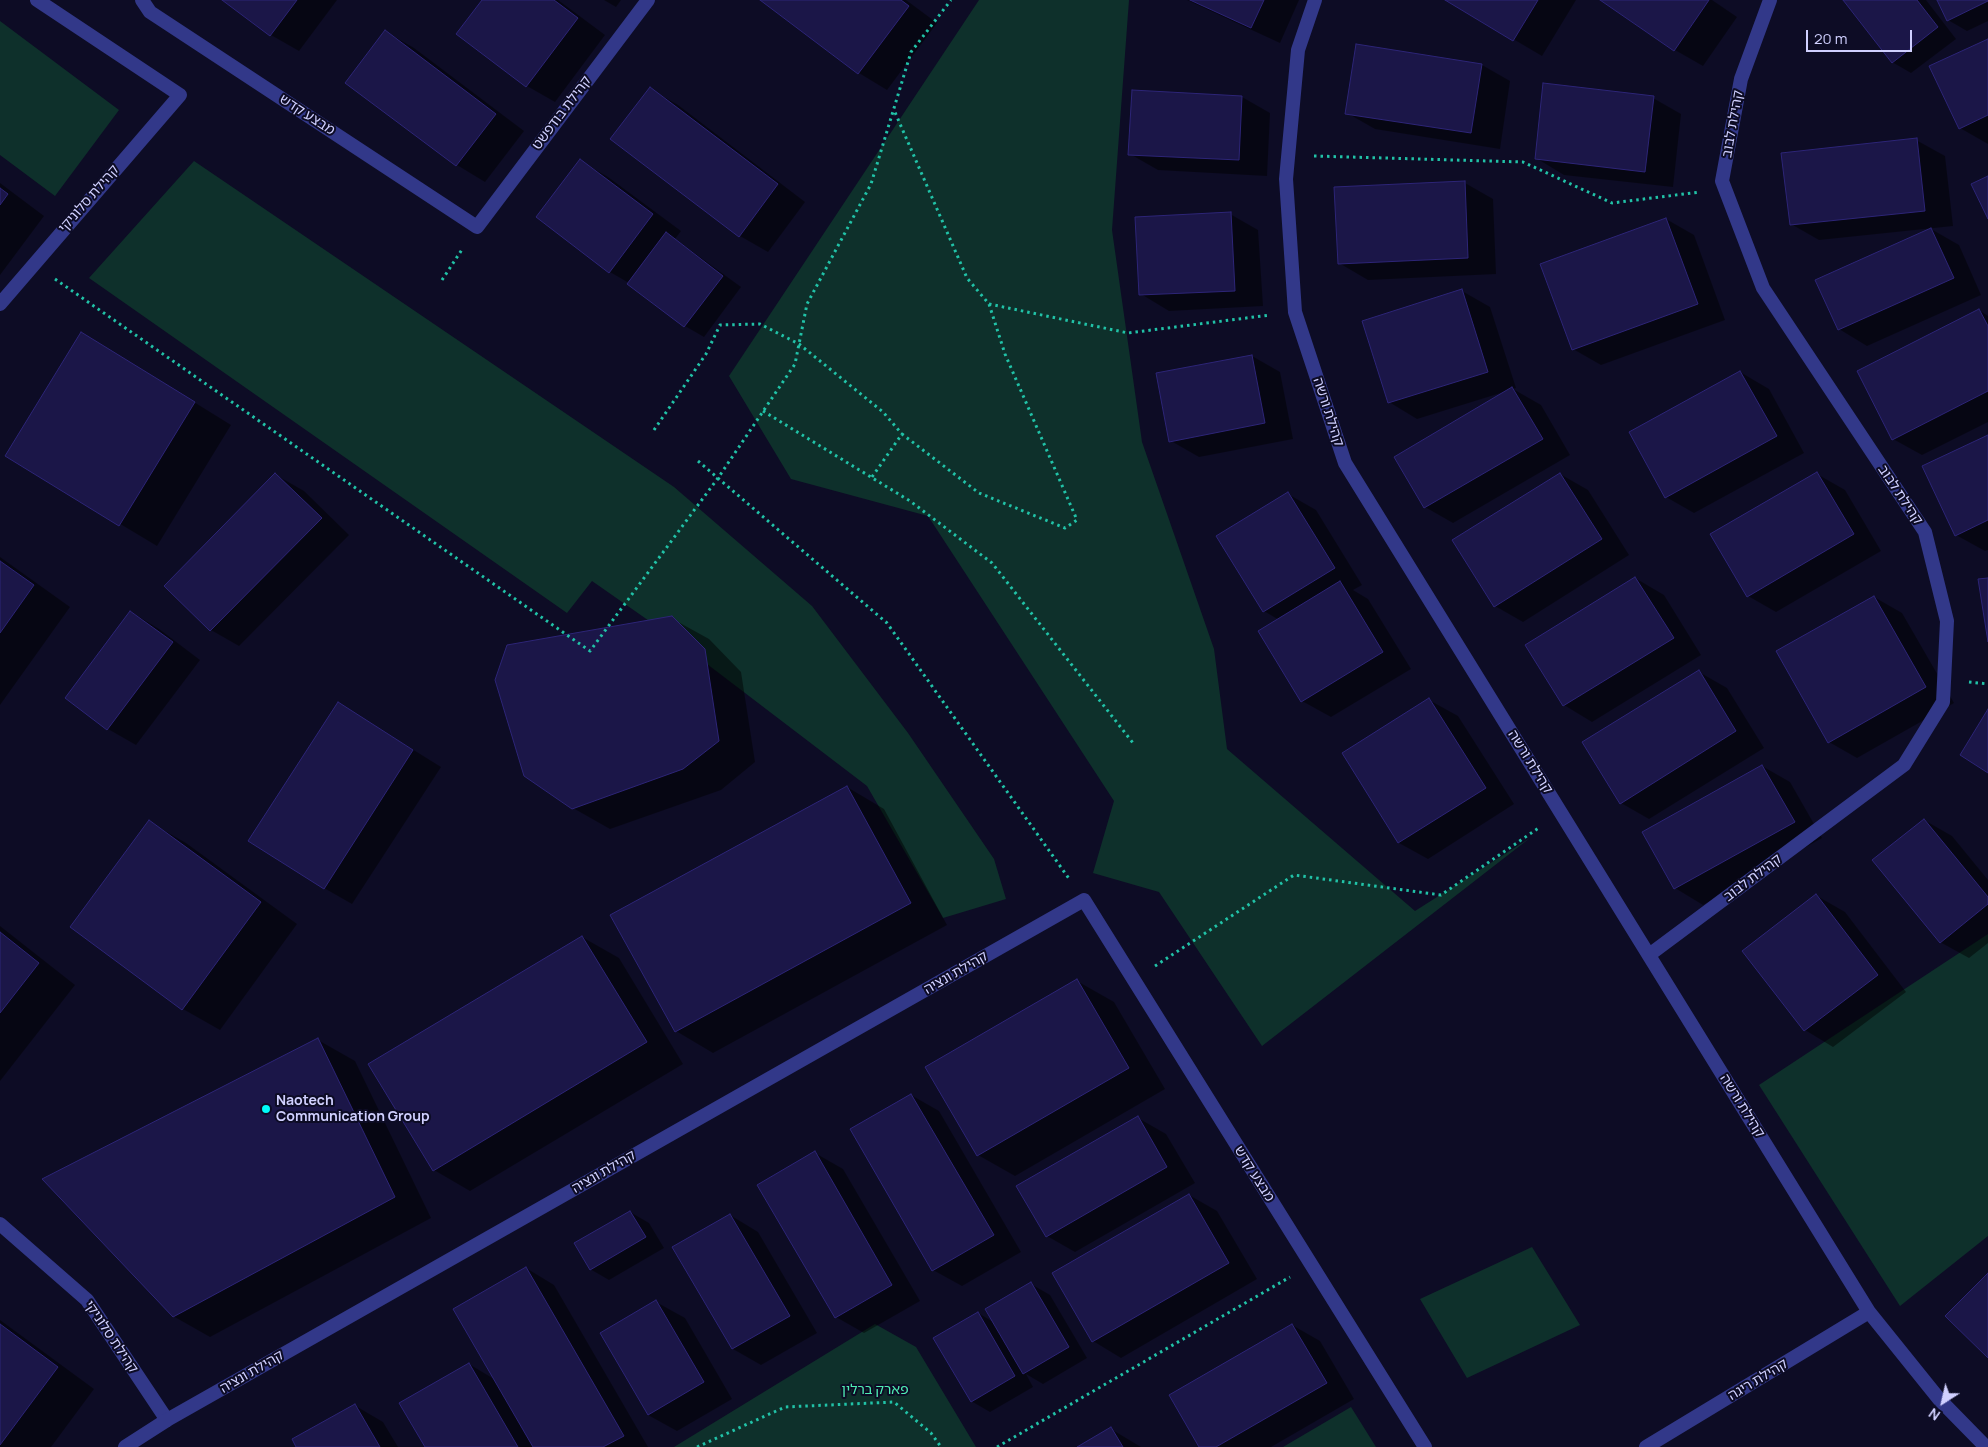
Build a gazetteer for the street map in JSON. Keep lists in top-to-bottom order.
{
  "streets": {
    "street": [
      "קהילת בודפשט",
      "מבצע קדש",
      "קהילת לבוב",
      "קהילת סלוניקי",
      "קהילת ורשה",
      "קהילת ונציה",
      "קהילת ריגה"
    ]
  },
  "crossings": [
    ["קהילת בודפשט", "מבצע קדש"],
    ["מבצע קדש", "קהילת ונציה"],
    ["קהילת לבוב", "קהילת ורשה"],
    ["קהילת סלוניקי", "קהילת ונציה"],
    ["קהילת ורשה", "קהילת ריגה"]
  ],
  "parks": ["פארק ברלין"],
  "places": ["Naotech Communication Group"],
  "scale_bar": "20 m",
  "north": "bottom left"
}
